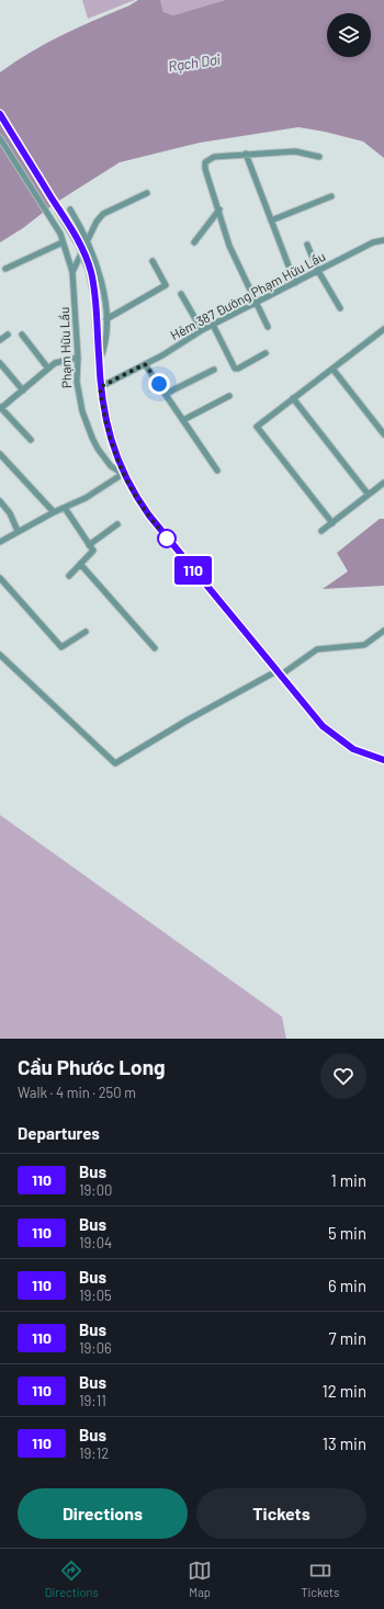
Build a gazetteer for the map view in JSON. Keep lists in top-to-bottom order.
{
  "streets": {
    "main road": ["Phạm Hữu Lầu"],
    "street": ["Hẻm 387 Đường Phạm Hữu Lầu"]
  },
  "crossings": [
    ["Hẻm 387 Đường Phạm Hữu Lầu", "Phạm Hữu Lầu"]
  ],
  "water": ["Rạch Dơi"],
  "lines": ["bus line 110"],
  "page": {
    "on_map": "110",
    "heading": [
      ["Cầu Phước Long", "Walk · 4 min · 250 m"],
      "Departures"
    ],
    "list": [
      {
        "mark": "110",
        "name": "Bus",
        "note": "19:00",
        "value": "1 min"
      },
      {
        "mark": "110",
        "name": "Bus",
        "note": "19:04",
        "value": "5 min"
      },
      {
        "mark": "110",
        "name": "Bus",
        "note": "19:05",
        "value": "6 min"
      },
      {
        "mark": "110",
        "name": "Bus",
        "note": "19:06",
        "value": "7 min"
      },
      {
        "mark": "110",
        "name": "Bus",
        "note": "19:11",
        "value": "12 min"
      },
      {
        "mark": "110",
        "name": "Bus",
        "note": "19:12",
        "value": "13 min"
      }
    ],
    "buttons": ["Directions", "Tickets"],
    "tabs": ["Directions", "Map", "Tickets"]
  }
}
